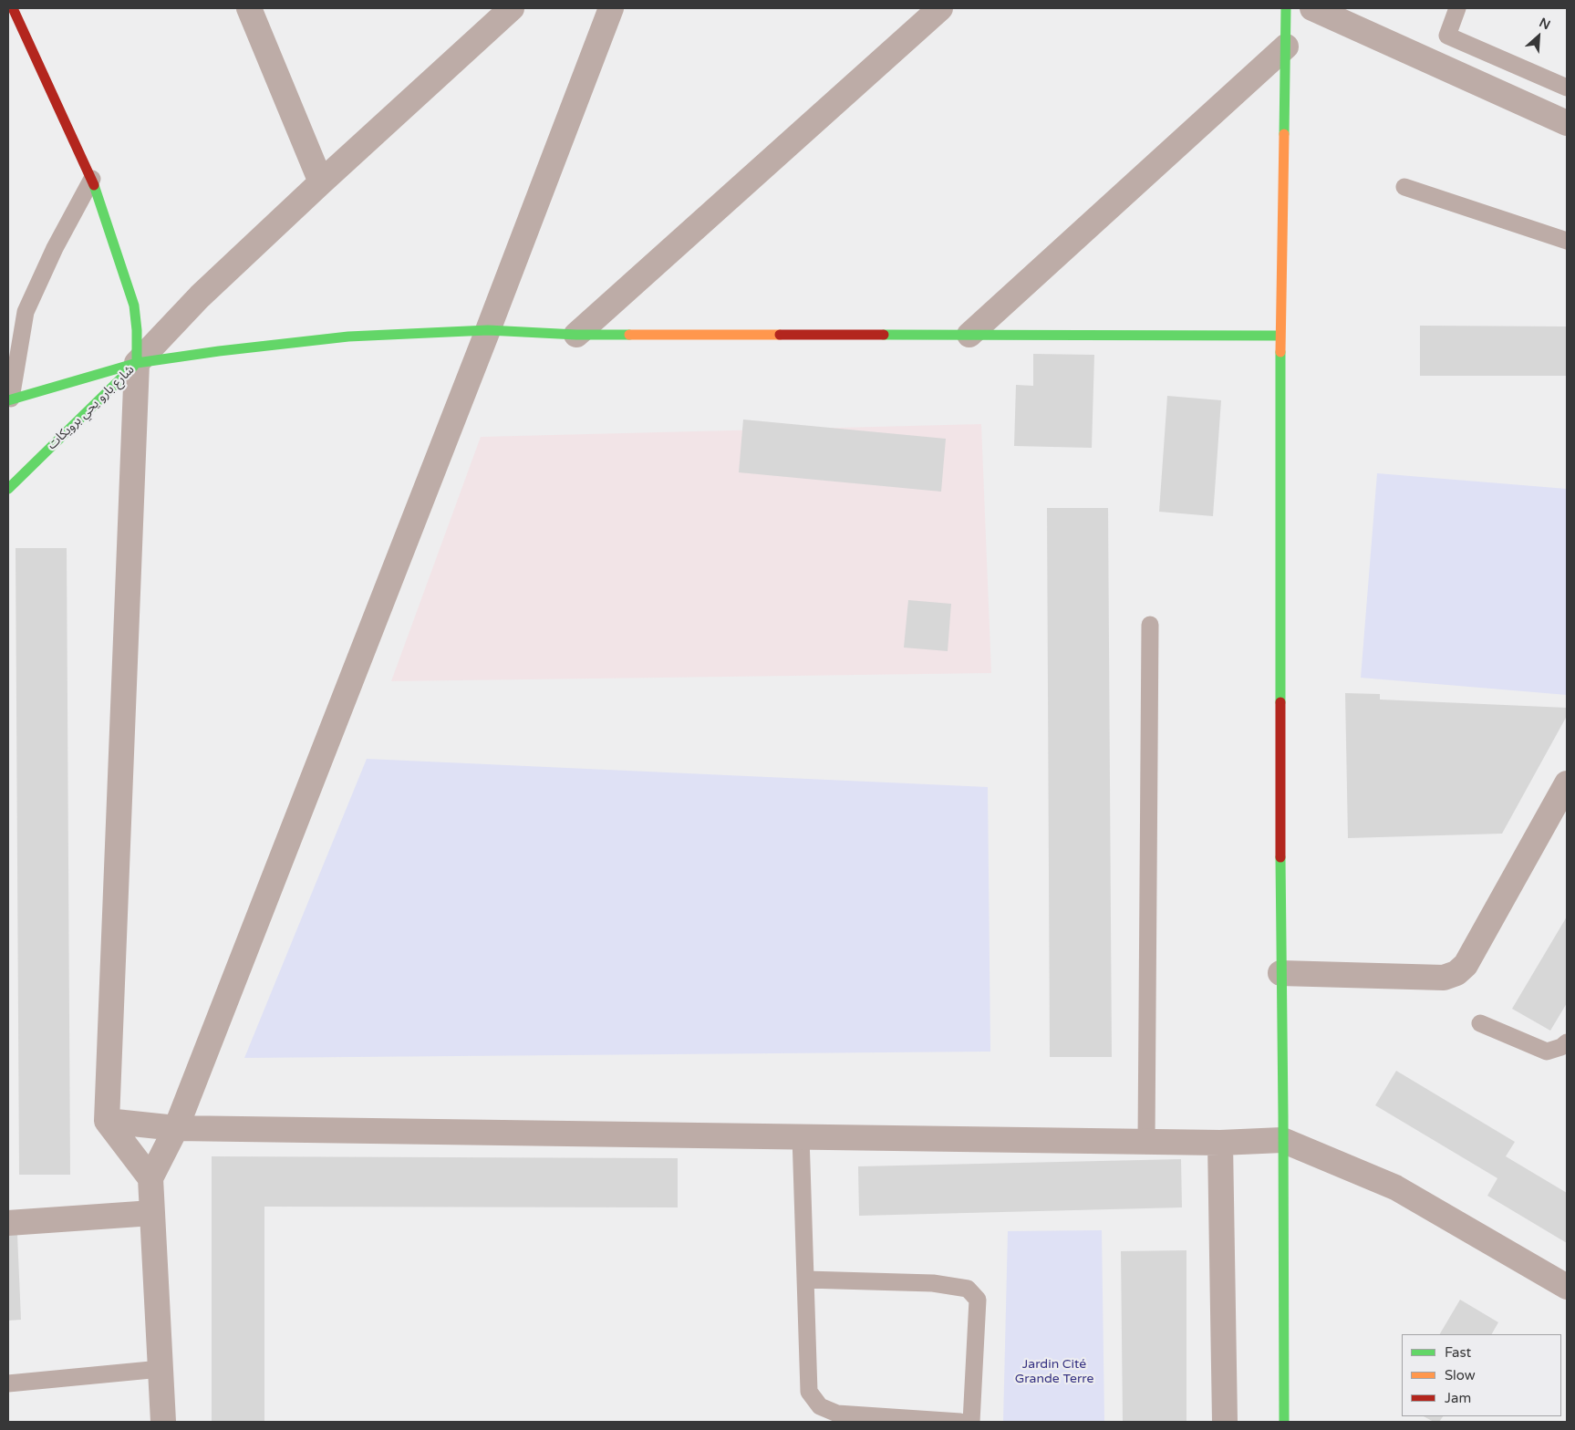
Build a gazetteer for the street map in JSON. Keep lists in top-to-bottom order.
{
  "streets": {
    "main road": ["شارع بارو يحي برويكات"]
  },
  "parks": ["Jardin Cité Grande Terre"],
  "legend": ["Fast", "Slow", "Jam"],
  "north": "top right"
}
